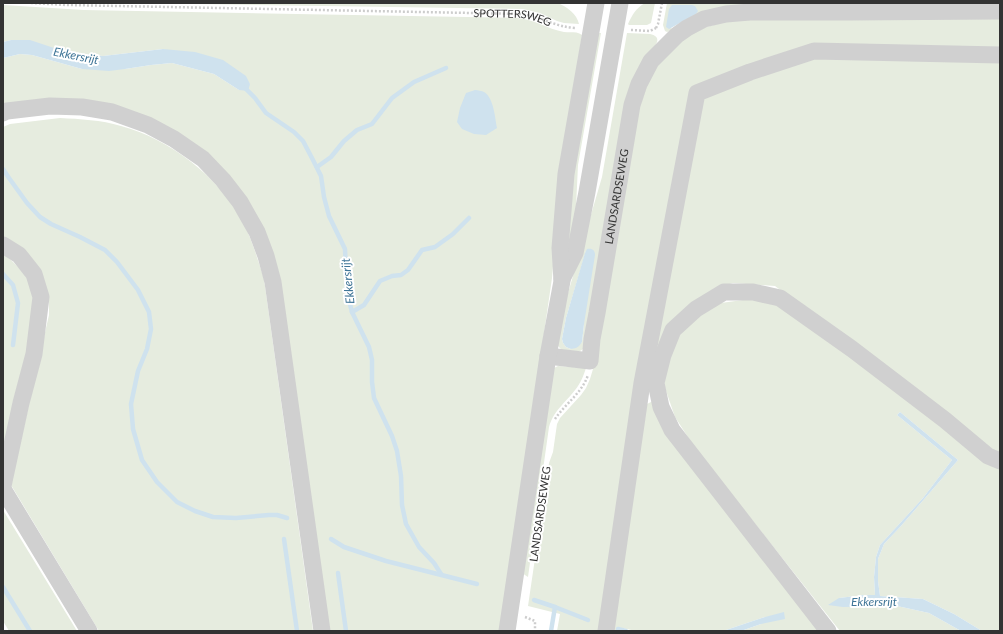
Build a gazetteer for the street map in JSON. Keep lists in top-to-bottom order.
{
  "streets": {
    "street": ["LANDSARDSEWEG"],
    "path": ["SPOTTERSWEG"]
  },
  "crossings": [
    ["SPOTTERSWEG", "LANDSARDSEWEG"]
  ],
  "water": ["Ekkersrijt"]
}
